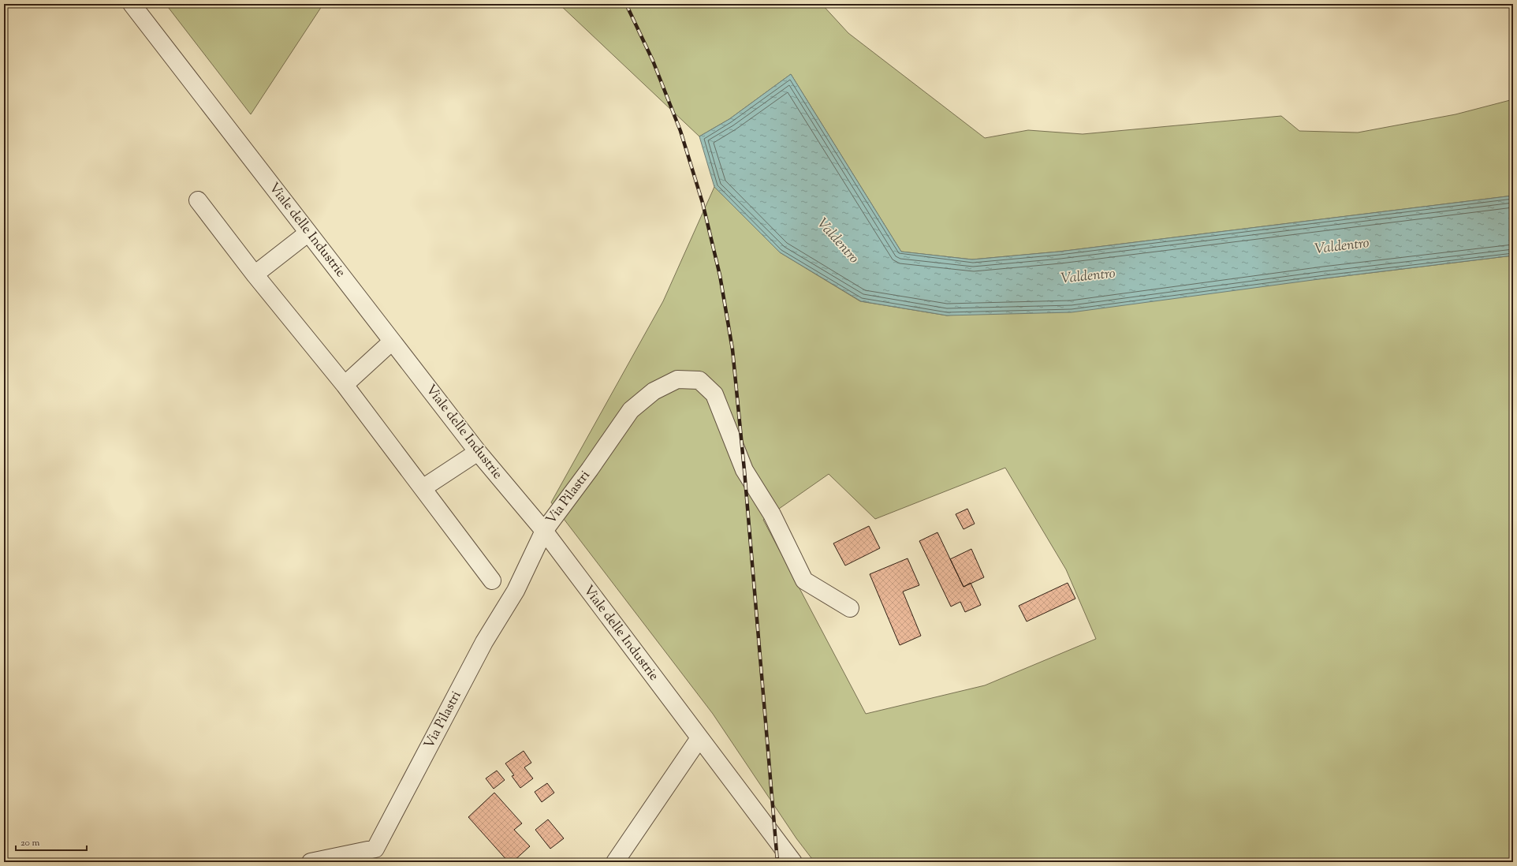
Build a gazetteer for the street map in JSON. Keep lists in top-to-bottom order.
{
  "streets": {
    "street": ["Viale delle Industrie", "Via Pilastri"]
  },
  "crossings": [
    ["Viale delle Industrie", "Via Pilastri"]
  ],
  "water": ["Valdentro"],
  "scale_bar": "20 m"
}
